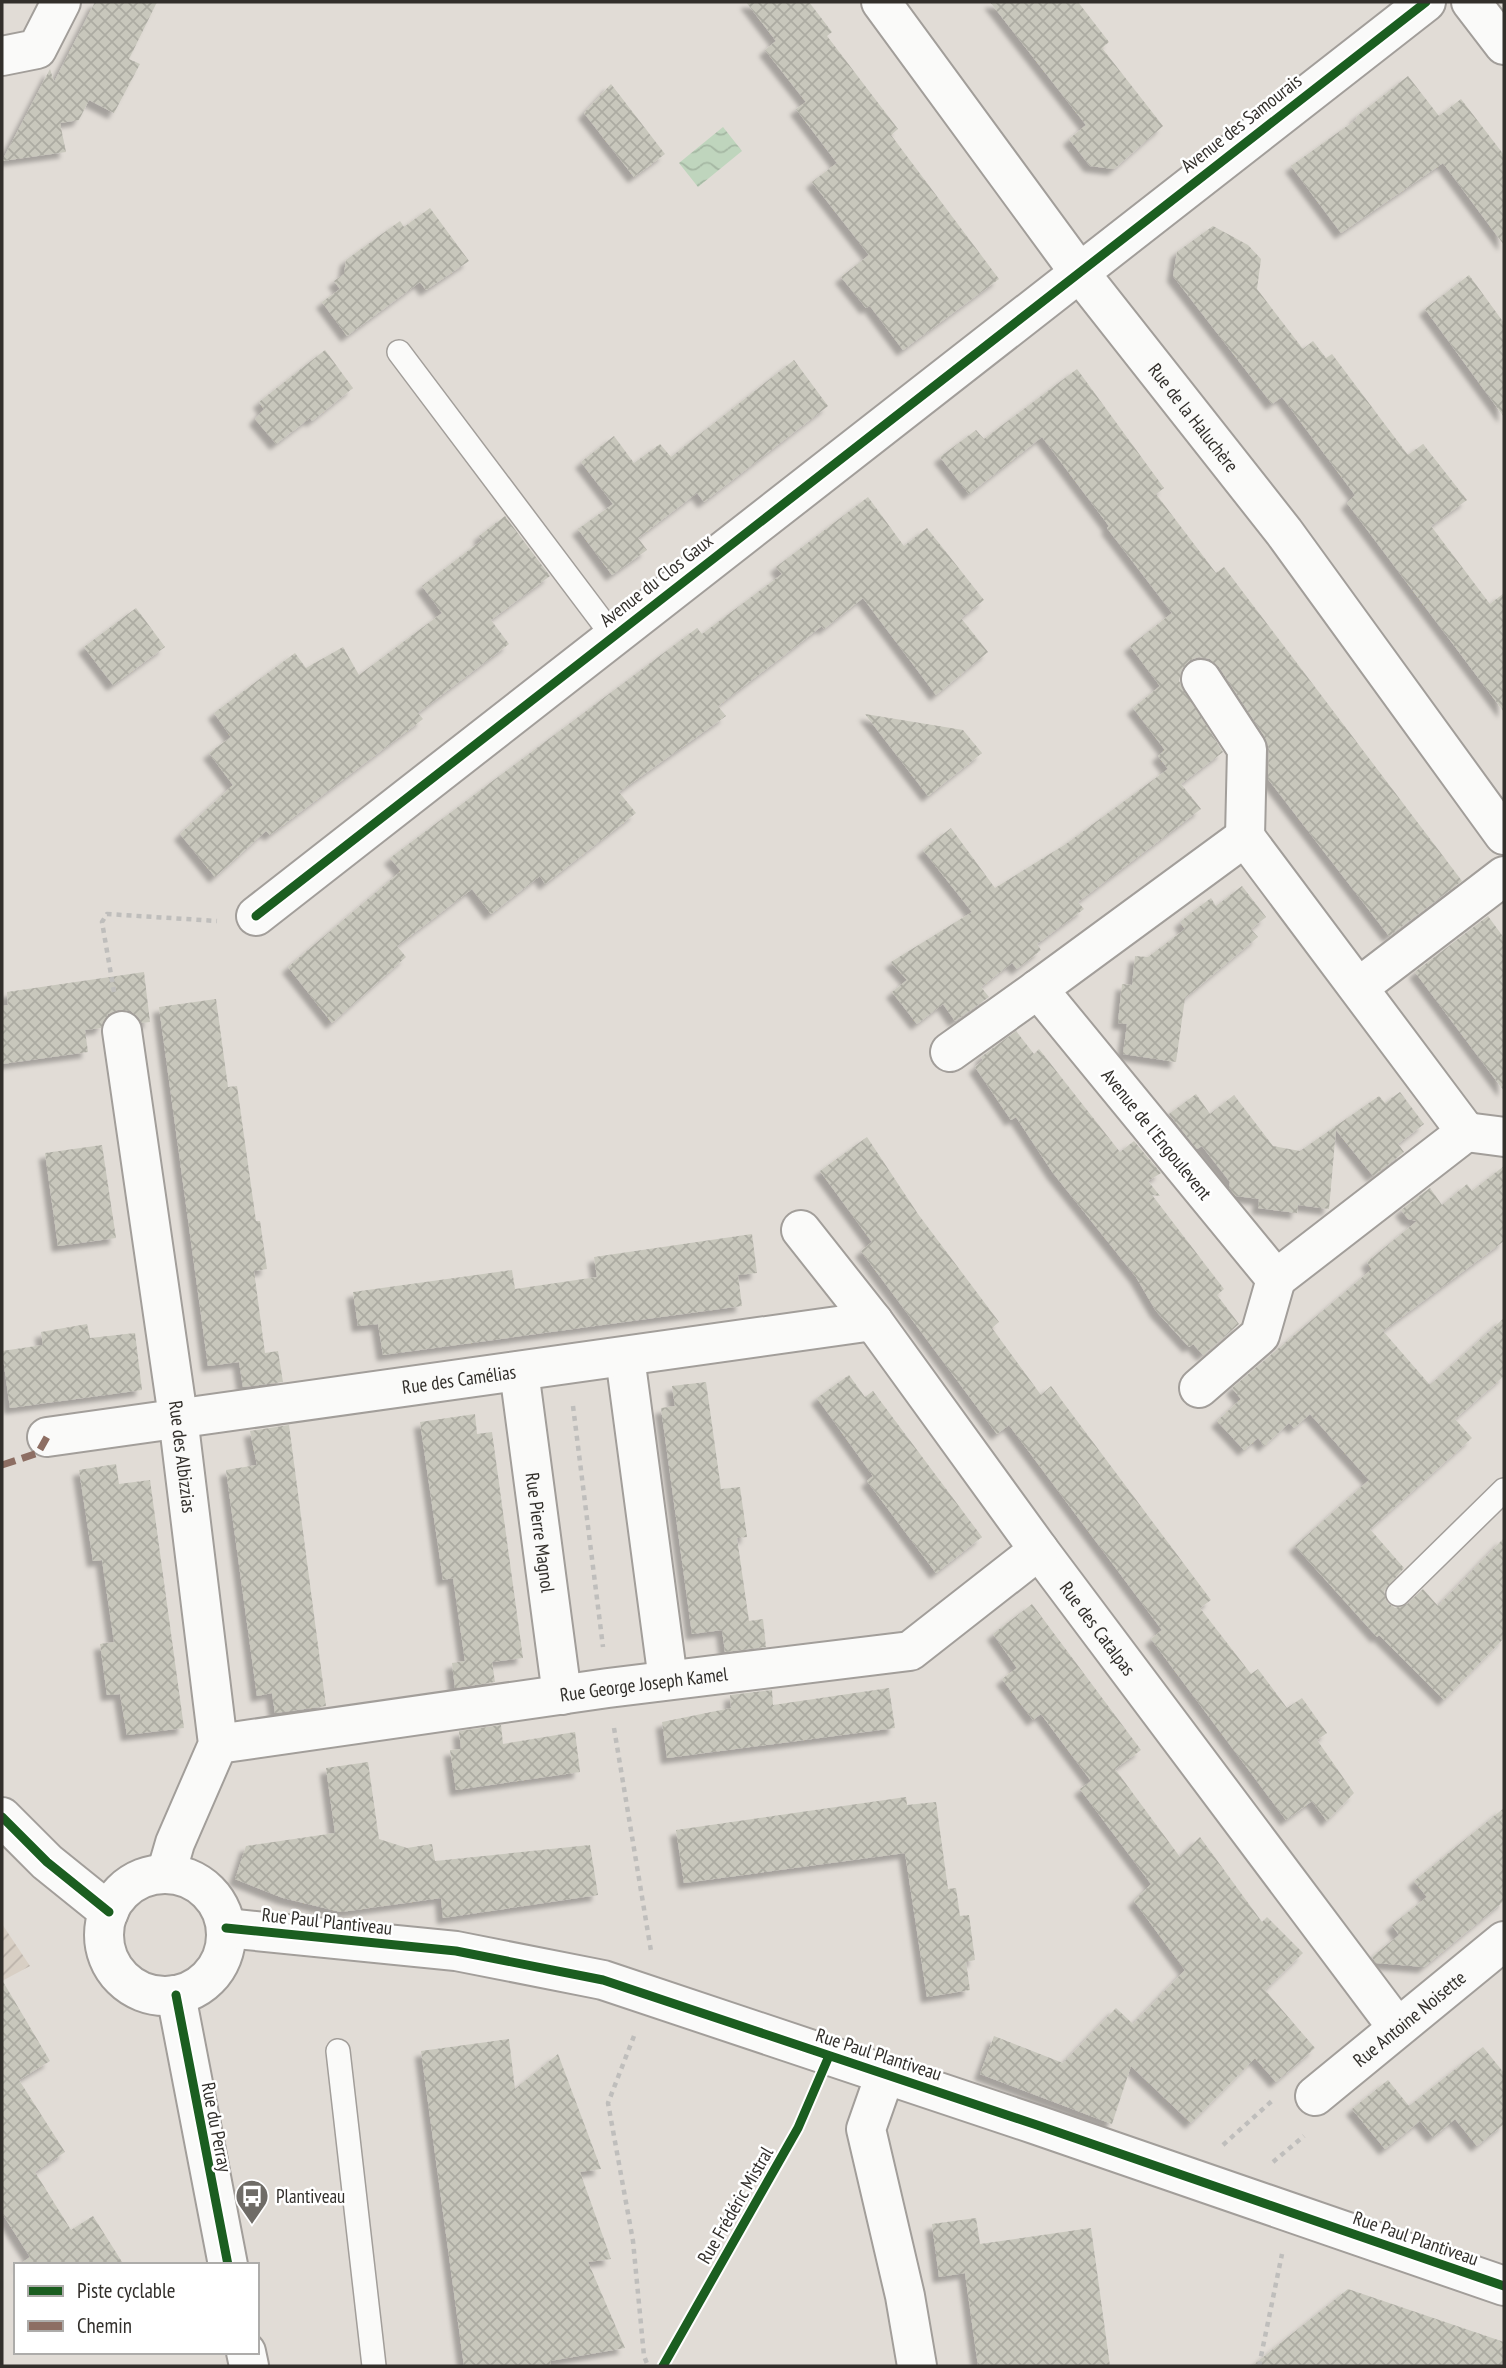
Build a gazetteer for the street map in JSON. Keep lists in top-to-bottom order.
{
  "streets": {
    "street": [
      "Avenue des Samourais",
      "Rue de la Haluchère",
      "Avenue du Clos Gaux",
      "Avenue de l'Engoulevent",
      "Rue des Camélias",
      "Rue des Albizzias",
      "Rue Pierre Magnol",
      "Rue des Catalpas",
      "Rue George Joseph Kamel",
      "Rue Paul Plantiveau",
      "Rue Antoine Noisette",
      "Rue du Perray"
    ],
    "cycle path": ["Rue Frédéric Mistral"]
  },
  "crossings": [
    ["Avenue des Samourais", "Rue de la Haluchère"],
    ["Avenue des Samourais", "Avenue du Clos Gaux"],
    ["Rue de la Haluchère", "Avenue du Clos Gaux"],
    ["Rue des Camélias", "Rue des Albizzias"],
    ["Rue des Camélias", "Rue Pierre Magnol"],
    ["Rue des Camélias", "Rue des Catalpas"],
    ["Rue des Albizzias", "Rue George Joseph Kamel"],
    ["Rue Pierre Magnol", "Rue George Joseph Kamel"],
    ["Rue des Catalpas", "Rue George Joseph Kamel"],
    ["Rue des Catalpas", "Rue Antoine Noisette"],
    ["Rue Paul Plantiveau", "Rue du Perray"],
    ["Rue Paul Plantiveau", "Rue Frédéric Mistral"]
  ],
  "places": {
    "bus stop": ["Plantiveau"]
  },
  "legend": ["Piste cyclable", "Chemin"]
}
